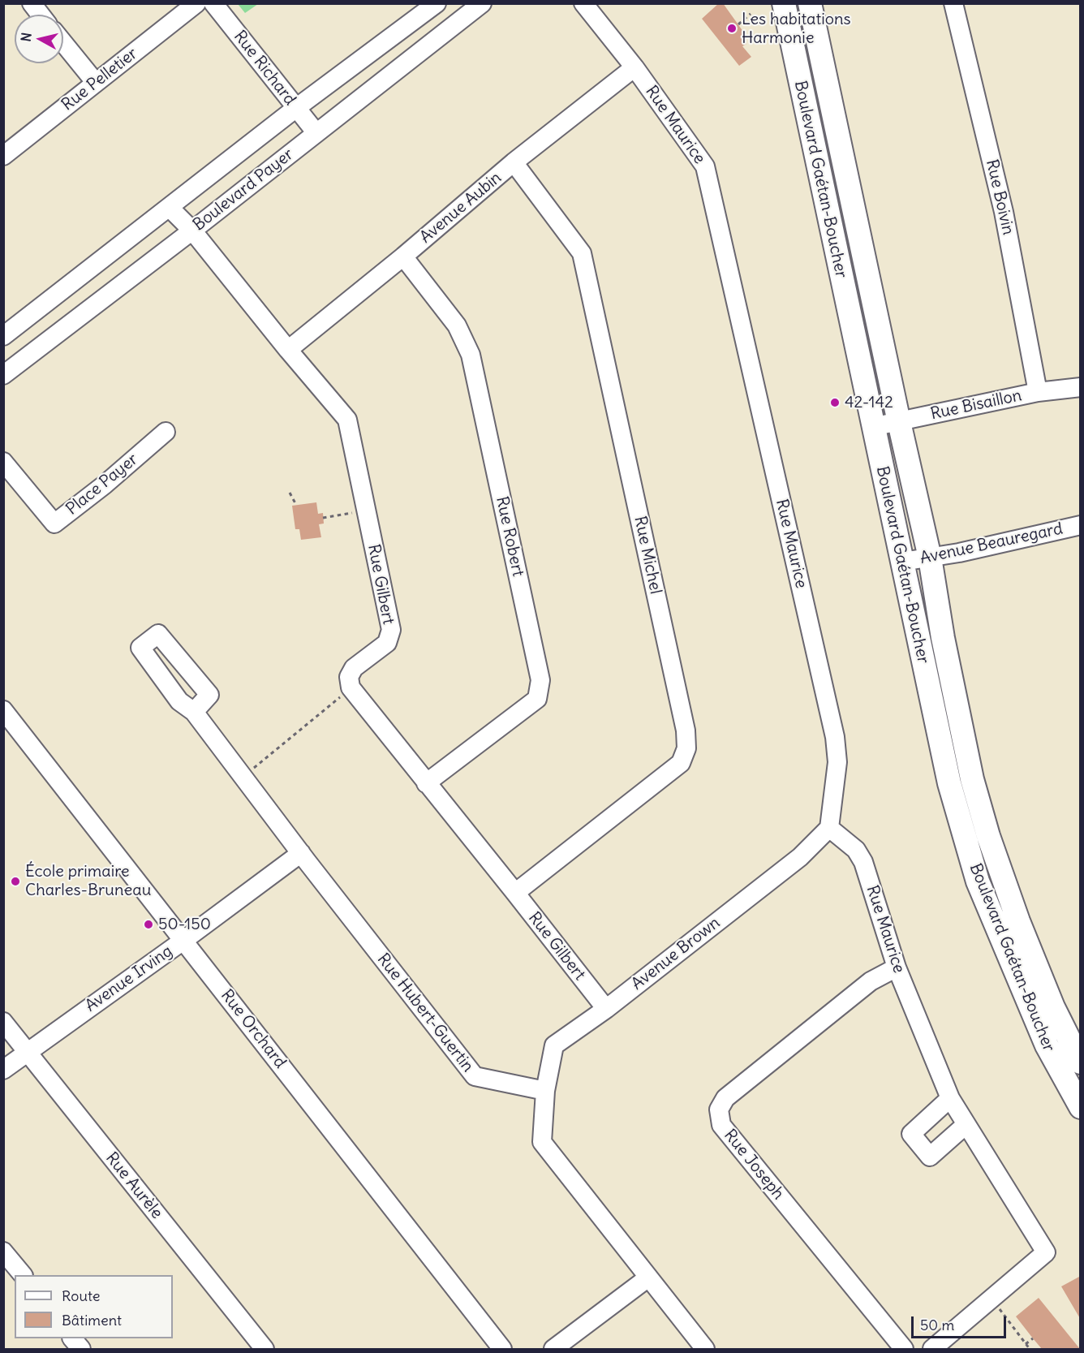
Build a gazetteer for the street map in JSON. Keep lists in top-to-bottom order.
{
  "streets": {
    "main road": ["Boulevard Gaétan-Boucher"],
    "street": [
      "Rue Richard",
      "Rue Pelletier",
      "Rue Maurice",
      "Boulevard Payer",
      "Rue Boivin",
      "Avenue Aubin",
      "Rue Bisaillon",
      "Place Payer",
      "Rue Robert",
      "Avenue Beauregard",
      "Rue Michel",
      "Rue Gilbert",
      "Avenue Brown",
      "Avenue Irving",
      "Rue Hubert-Guertin",
      "Rue Orchard",
      "Rue Joseph",
      "Rue Aurèle"
    ]
  },
  "crossings": [
    ["Rue Richard", "Boulevard Payer"],
    ["Rue Maurice", "Avenue Aubin"],
    ["Rue Maurice", "Avenue Brown"],
    ["Rue Maurice", "Rue Joseph"],
    ["Boulevard Gaétan-Boucher", "Rue Bisaillon"],
    ["Boulevard Gaétan-Boucher", "Avenue Beauregard"],
    ["Boulevard Payer", "Rue Gilbert"],
    ["Rue Boivin", "Rue Bisaillon"],
    ["Avenue Aubin", "Rue Robert"],
    ["Avenue Aubin", "Rue Michel"],
    ["Avenue Aubin", "Rue Gilbert"],
    ["Rue Robert", "Rue Gilbert"],
    ["Rue Michel", "Rue Gilbert"],
    ["Rue Gilbert", "Avenue Brown"],
    ["Avenue Brown", "Rue Hubert-Guertin"],
    ["Avenue Irving", "Rue Hubert-Guertin"],
    ["Avenue Irving", "Rue Orchard"],
    ["Avenue Irving", "Rue Aurèle"]
  ],
  "places": [
    "Les habitations Harmonie",
    "42-142",
    "École primaire Charles-Bruneau",
    "50-150"
  ],
  "legend": ["Route", "Bâtiment"],
  "scale_bar": "50 m",
  "north": "left"
}
